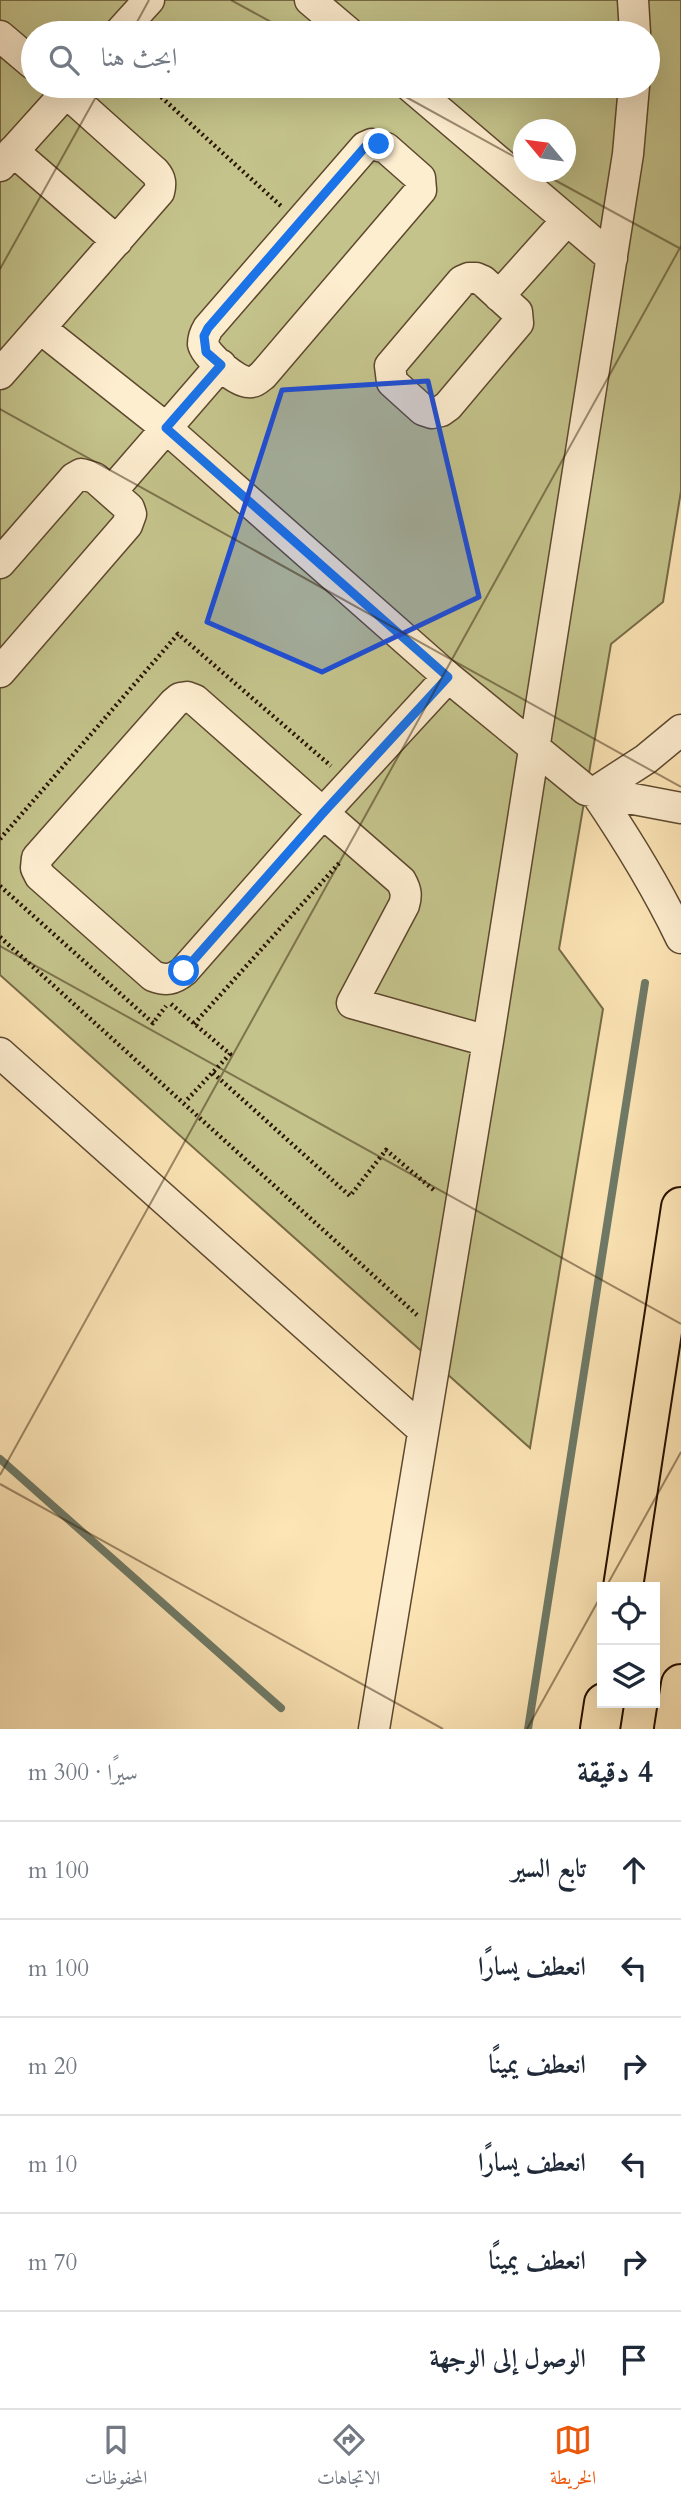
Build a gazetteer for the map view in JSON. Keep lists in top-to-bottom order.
{
  "north": "top left",
  "page": {
    "search": "ابحث هنا",
    "heading": ["4 دقيقة", "سيرًا · 300 m"],
    "list": [
      ["تابع السير", "100 m"],
      ["انعطف يسارًا", "100 m"],
      ["انعطف يمينًا", "20 m"],
      ["انعطف يسارًا", "10 m"],
      ["انعطف يمينًا", "70 m"],
      "الوصول إلى الوجهة"
    ],
    "nav": ["الخريطة", "الاتجاهات", "المحفوظات"]
  }
}
